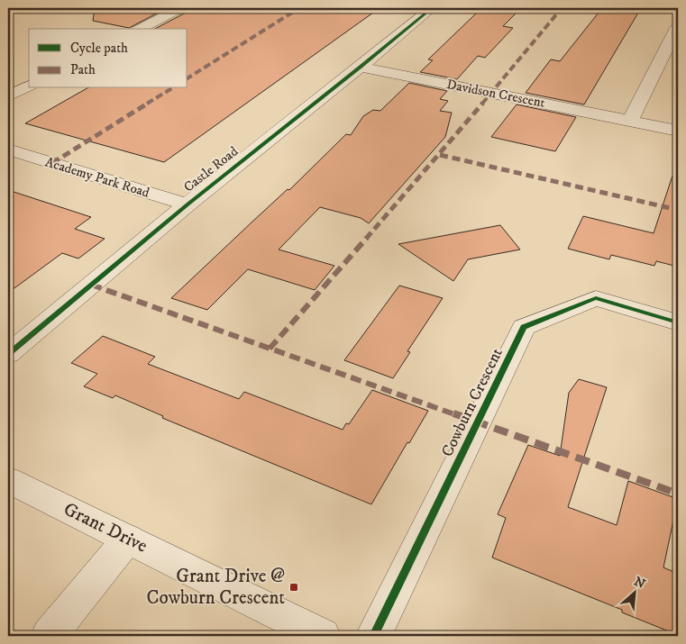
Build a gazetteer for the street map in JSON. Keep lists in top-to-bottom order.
{
  "streets": {
    "street": [
      "Davidson Crescent",
      "Castle Road",
      "Academy Park Road",
      "Cowburn Crescent",
      "Grant Drive"
    ]
  },
  "crossings": [
    ["Davidson Crescent", "Castle Road"],
    ["Castle Road", "Academy Park Road"]
  ],
  "places": {
    "transit": ["Grant Drive @ Cowburn Crescent"]
  },
  "legend": ["Cycle path", "Path"],
  "north": "top right"
}
